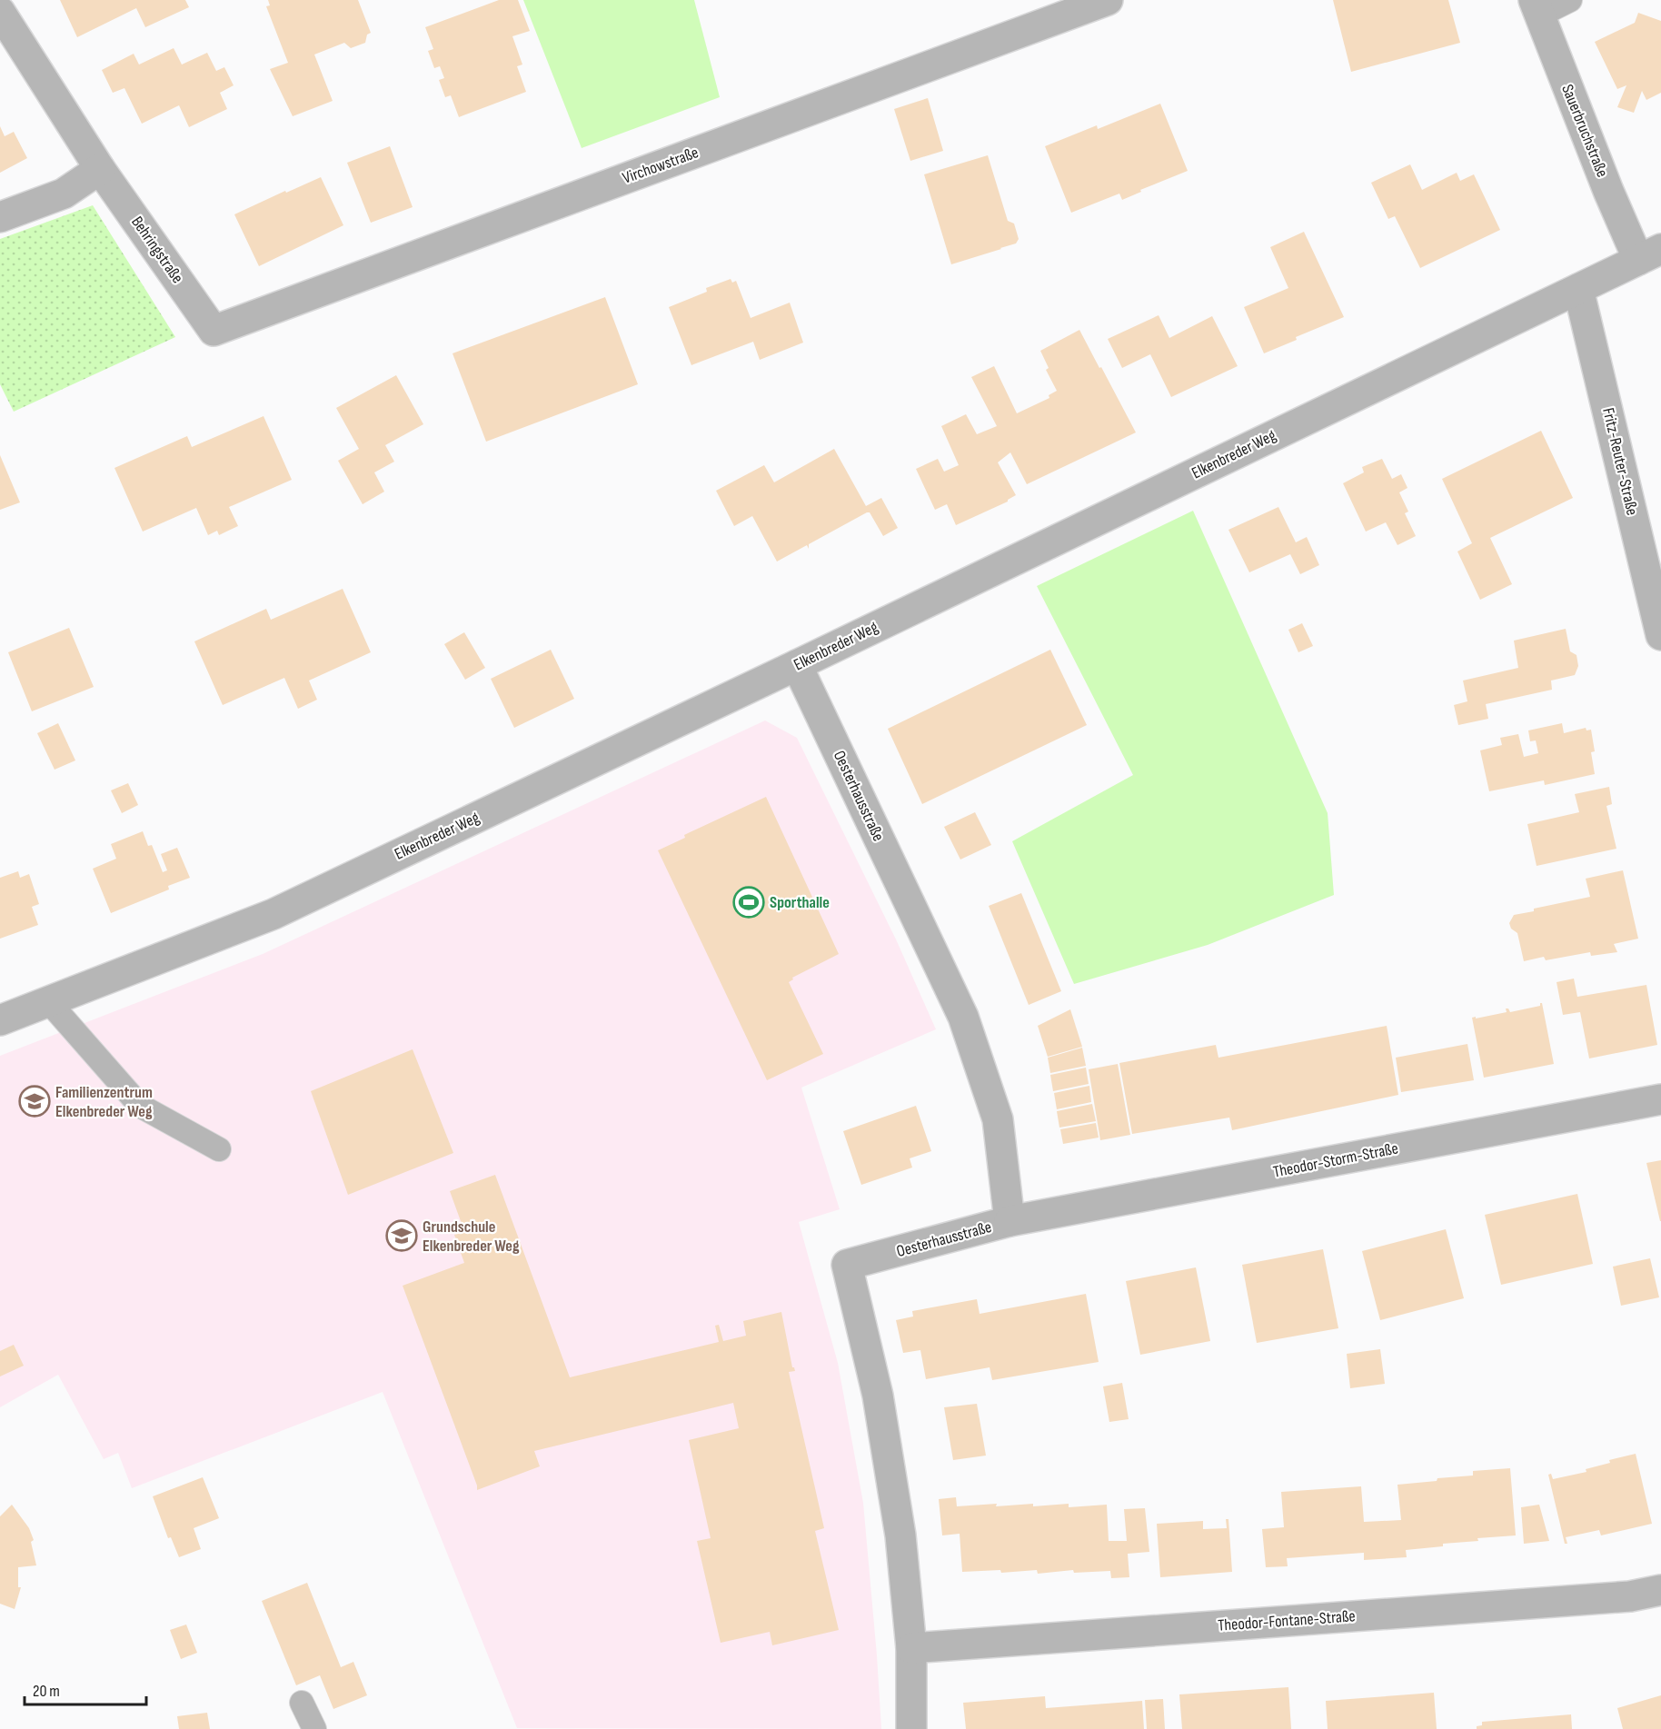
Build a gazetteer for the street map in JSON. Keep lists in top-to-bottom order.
{
  "streets": {
    "street": [
      "Sauerbruchstraße",
      "Virchowstraße",
      "Behringstraße",
      "Elkenbreder Weg",
      "Fritz-Reuter-Straße",
      "Oesterhausstraße",
      "Theodor-Storm-Straße",
      "Theodor-Fontane-Straße"
    ]
  },
  "crossings": [
    ["Sauerbruchstraße", "Elkenbreder Weg"],
    ["Virchowstraße", "Behringstraße"],
    ["Elkenbreder Weg", "Fritz-Reuter-Straße"],
    ["Elkenbreder Weg", "Oesterhausstraße"],
    ["Oesterhausstraße", "Theodor-Storm-Straße"],
    ["Oesterhausstraße", "Theodor-Fontane-Straße"]
  ],
  "places": {
    "sports": ["Sporthalle"],
    "school or university": ["Familienzentrum Elkenbreder Weg", "Grundschule Elkenbreder Weg"]
  },
  "scale_bar": "20 m"
}
